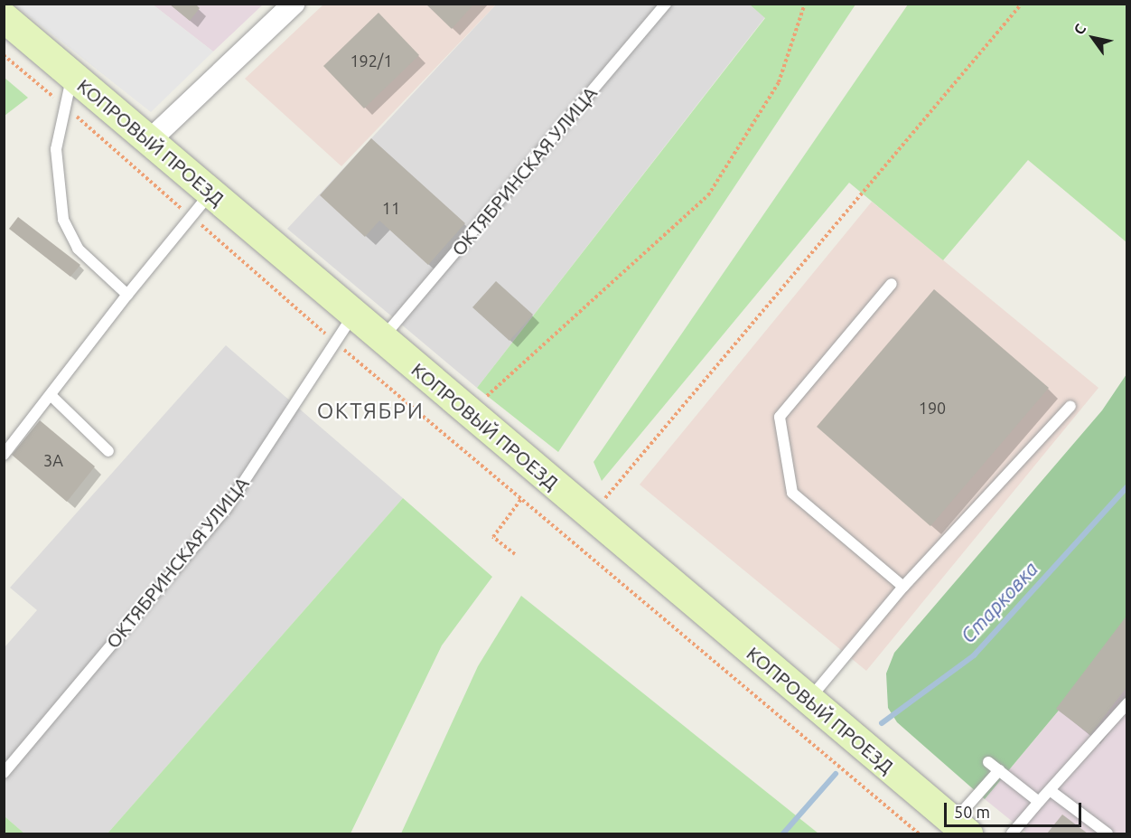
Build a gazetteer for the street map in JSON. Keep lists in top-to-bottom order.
{
  "streets": {
    "main road": ["КОПРОВЫЙ ПРОЕЗД"],
    "lane": ["ОКТЯБРИНСКАЯ УЛИЦА"]
  },
  "crossings": [
    ["КОПРОВЫЙ ПРОЕЗД", "ОКТЯБРИНСКАЯ УЛИЦА"]
  ],
  "districts": ["ОКТЯБРИ"],
  "water": ["Старковка"],
  "house_numbers": [
    "192/1",
    "11",
    "190",
    "3А"
  ],
  "scale_bar": "50 m",
  "north": "top left"
}
